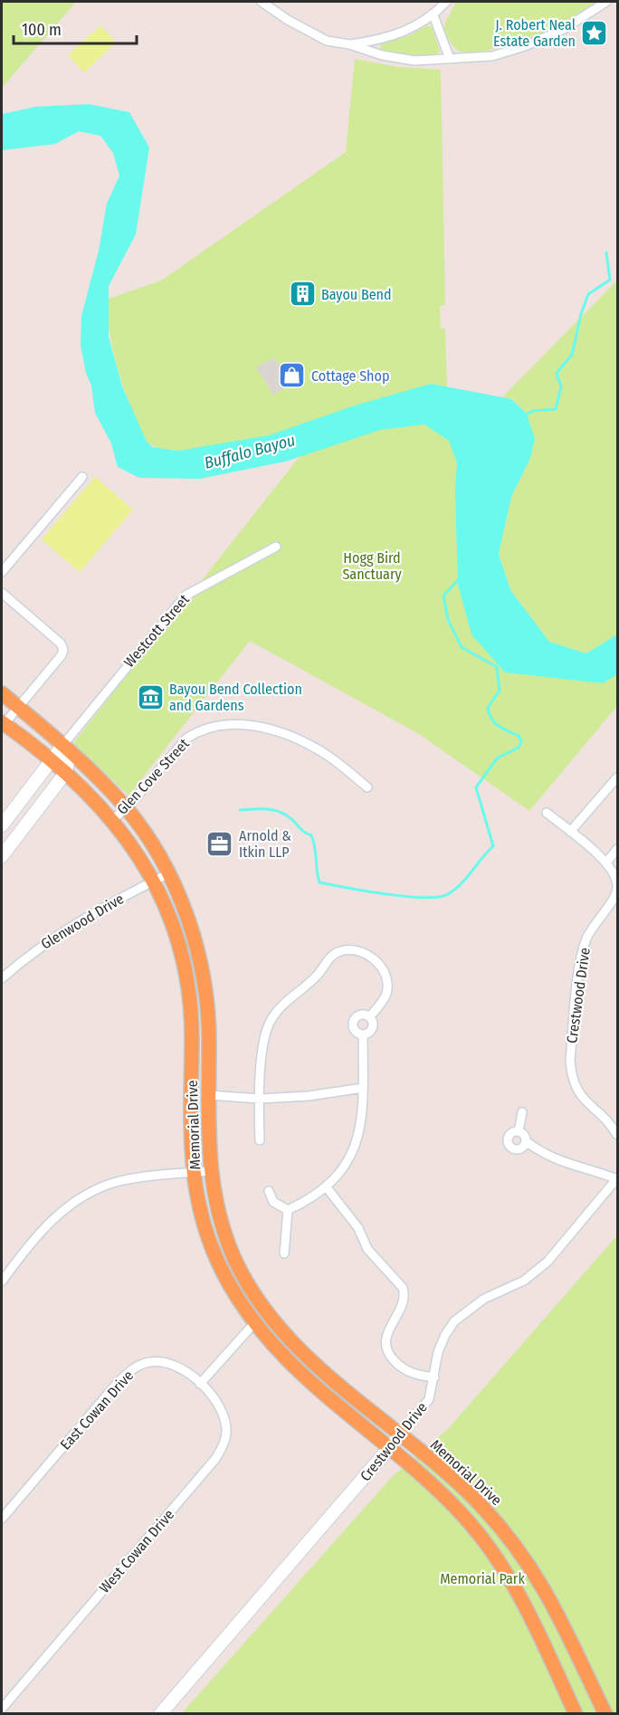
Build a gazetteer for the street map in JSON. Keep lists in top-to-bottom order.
{
  "streets": {
    "main road": ["Memorial Drive"],
    "street": [
      "Westcott Street",
      "Glen Cove Street",
      "Glenwood Drive",
      "Crestwood Drive",
      "East Cowan Drive",
      "West Cowan Drive"
    ]
  },
  "crossings": [
    ["Westcott Street", "Memorial Drive"],
    ["Glen Cove Street", "Memorial Drive"],
    ["Glenwood Drive", "Memorial Drive"],
    ["Crestwood Drive", "Memorial Drive"],
    ["East Cowan Drive", "West Cowan Drive"]
  ],
  "water": ["Buffalo Bayou"],
  "parks": ["Hogg Bird Sanctuary", "Memorial Park"],
  "places": {
    "place": ["J. Robert Neal Estate Garden"],
    "building": ["Bayou Bend"],
    "shop": ["Cottage Shop"],
    "museum": ["Bayou Bend Collection and Gardens"],
    "office": ["Arnold & Itkin LLP"]
  },
  "scale_bar": "100 m"
}
